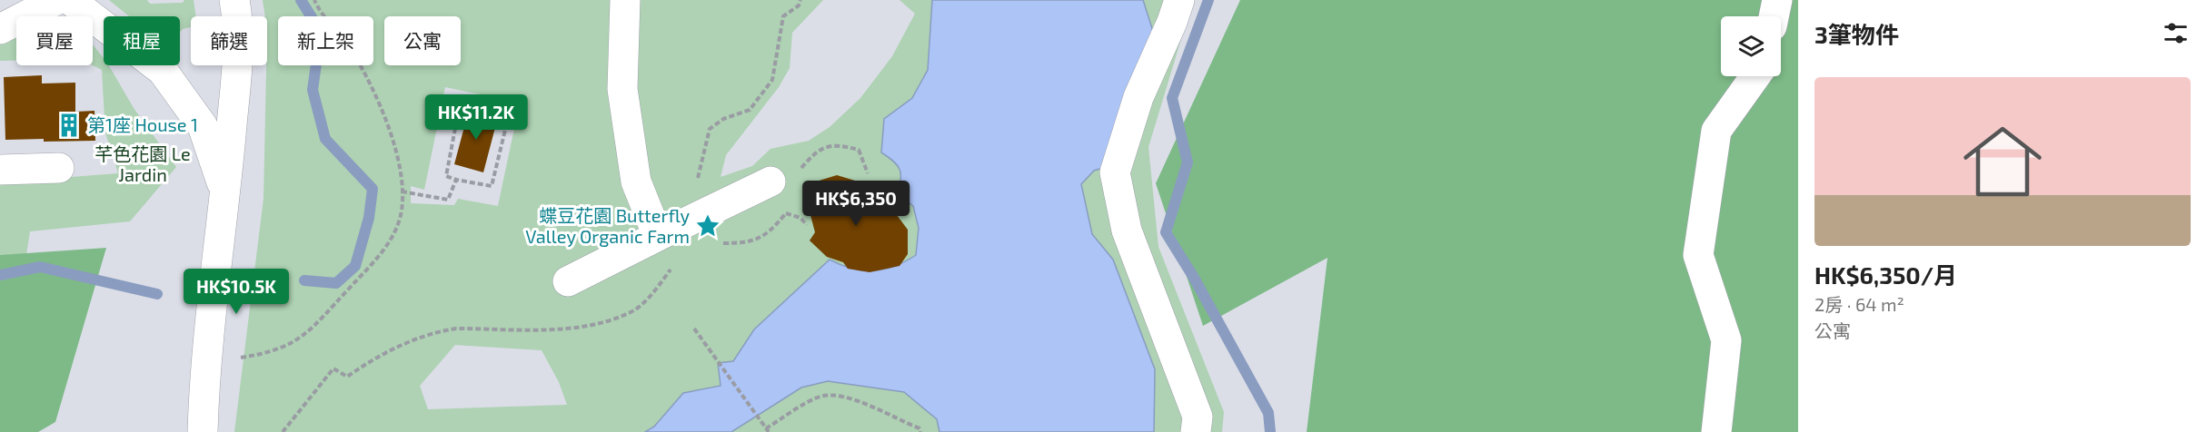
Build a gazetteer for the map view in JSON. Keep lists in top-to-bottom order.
{
  "parks": ["芊色花園 Le Jardin"],
  "places": {
    "building": ["第1座 House 1"],
    "place": ["蝶豆花園 Butterfly Valley Organic Farm"]
  },
  "page": {
    "heading": "3筆物件",
    "chip": [
      "買屋",
      "租屋",
      "篩選",
      "新上架",
      "公寓"
    ],
    "list": [
      {
        "name": "HK$6,350/月",
        "note": "2房 · 64 m² · 公寓"
      }
    ],
    "price": ["HK$11.2K", "HK$6,350", "HK$10.5K"]
  }
}
